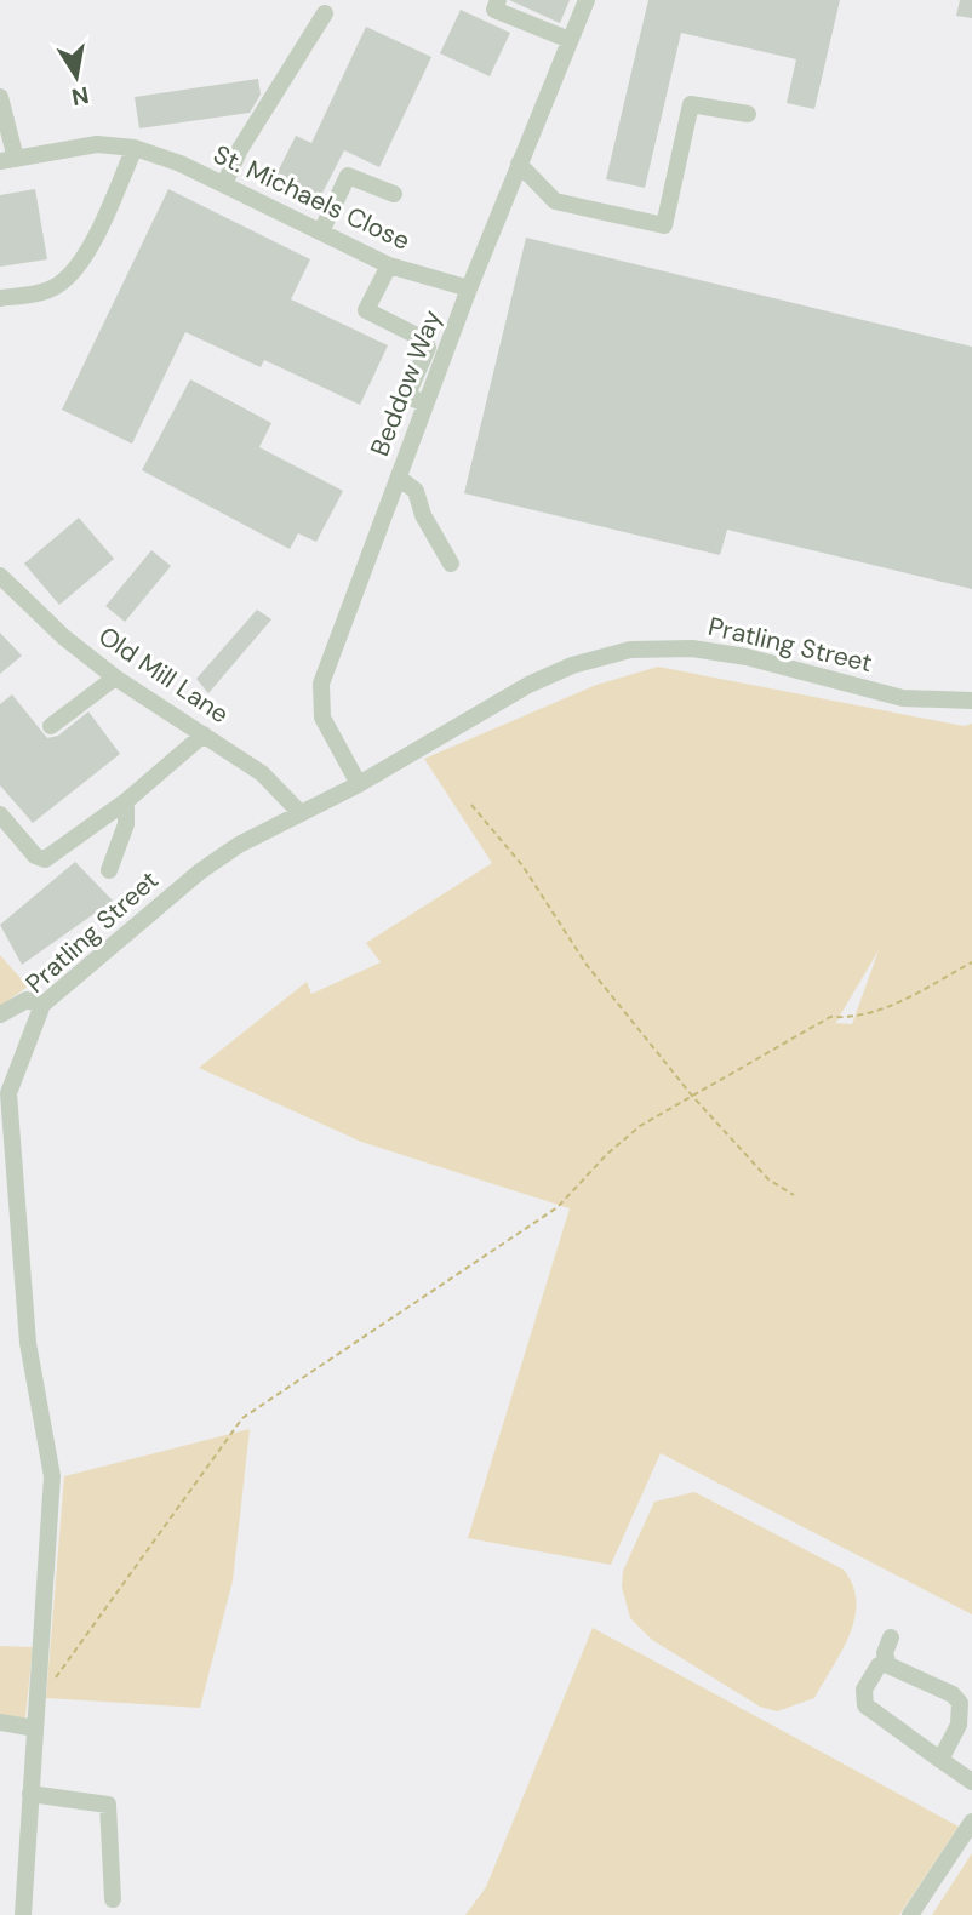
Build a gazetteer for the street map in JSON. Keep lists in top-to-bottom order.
{
  "streets": {
    "street": [
      "St. Michaels Close",
      "Beddow Way",
      "Pratling Street",
      "Old Mill Lane"
    ]
  },
  "crossings": [
    ["St. Michaels Close", "Beddow Way"],
    ["Beddow Way", "Pratling Street"],
    ["Pratling Street", "Old Mill Lane"]
  ],
  "north": "bottom"
}
